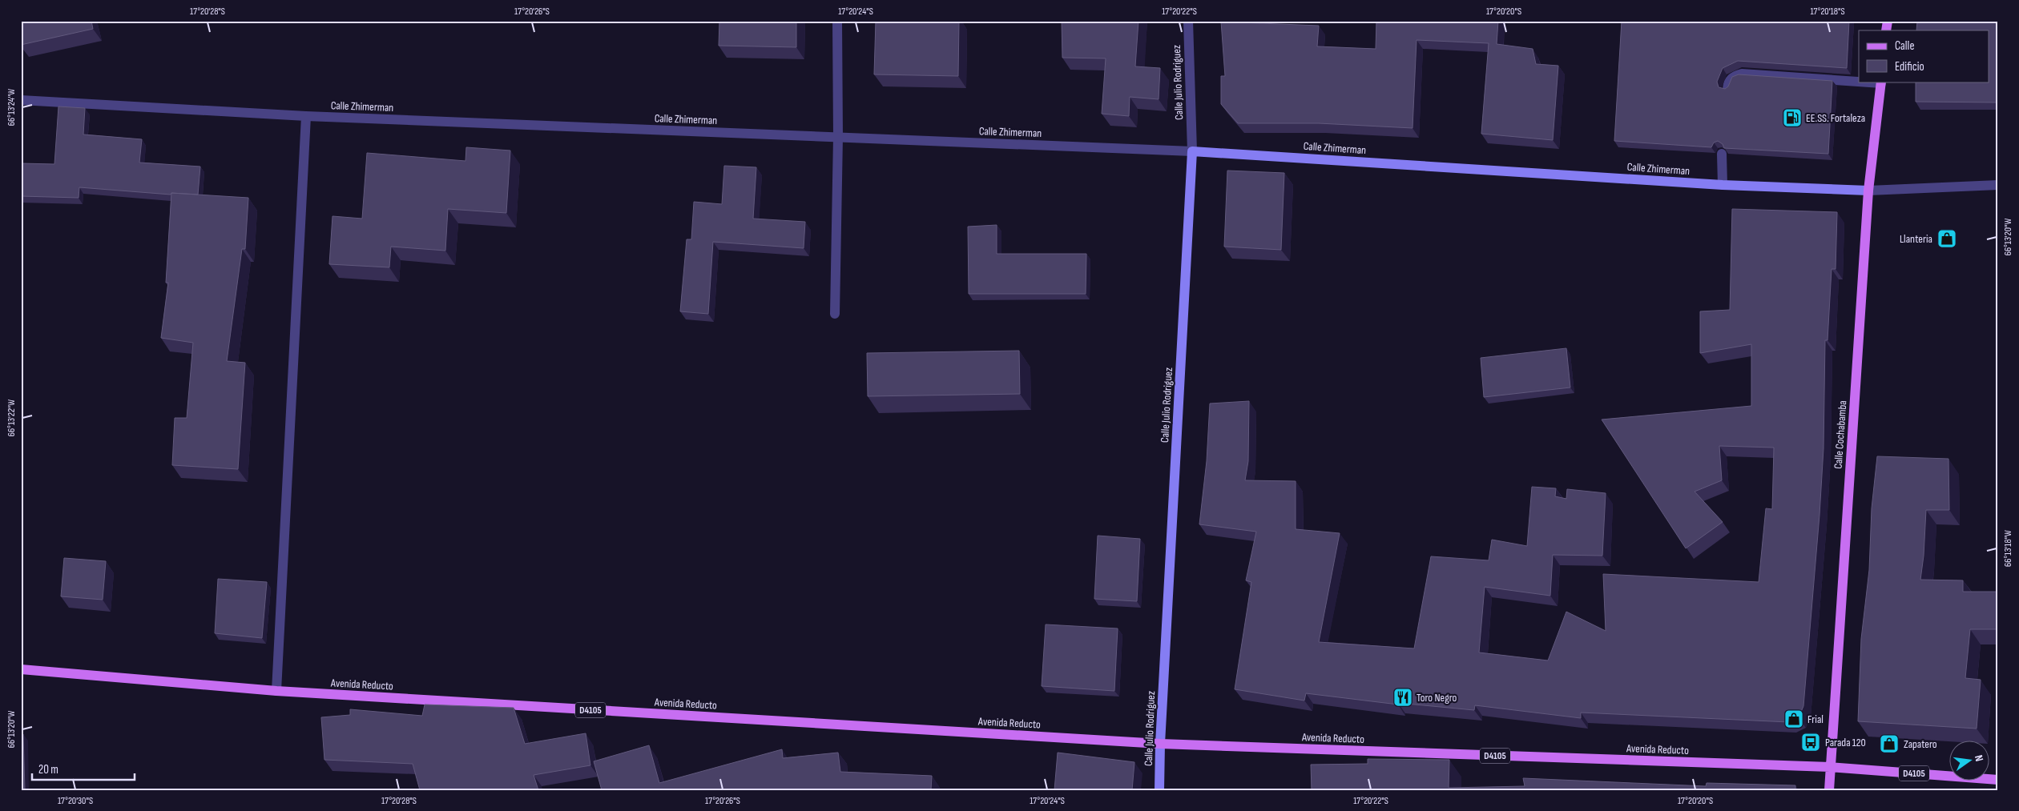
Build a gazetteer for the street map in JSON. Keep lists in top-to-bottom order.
{
  "streets": {
    "main road": [
      "Calle Julio Rodriguez",
      "Calle Zhimerman",
      "Calle Cochabamba",
      "Avenida Reducto",
      "D4105"
    ]
  },
  "crossings": [
    ["Calle Julio Rodriguez", "Calle Zhimerman"],
    ["Calle Julio Rodriguez", "Avenida Reducto"],
    ["Calle Zhimerman", "Calle Cochabamba"],
    ["Calle Cochabamba", "Avenida Reducto"]
  ],
  "places": {
    "fuel station": ["EE.SS. Fortaleza"],
    "shop": ["Llanteria", "Frial", "Zapatero"],
    "restaurant": ["Toro Negro"],
    "bus stop": ["Parada 120"]
  },
  "legend": ["Calle", "Edificio"],
  "scale_bar": "20 m",
  "north": "right",
  "coordinates": [
    "17°20'28\"S",
    "17°20'26\"S",
    "17°20'24\"S",
    "17°20'22\"S",
    "17°20'20\"S",
    "17°20'18\"S",
    "66°13'24\"W",
    "66°13'20\"W",
    "66°13'22\"W",
    "66°13'18\"W",
    "17°20'30\"S"
  ]
}
